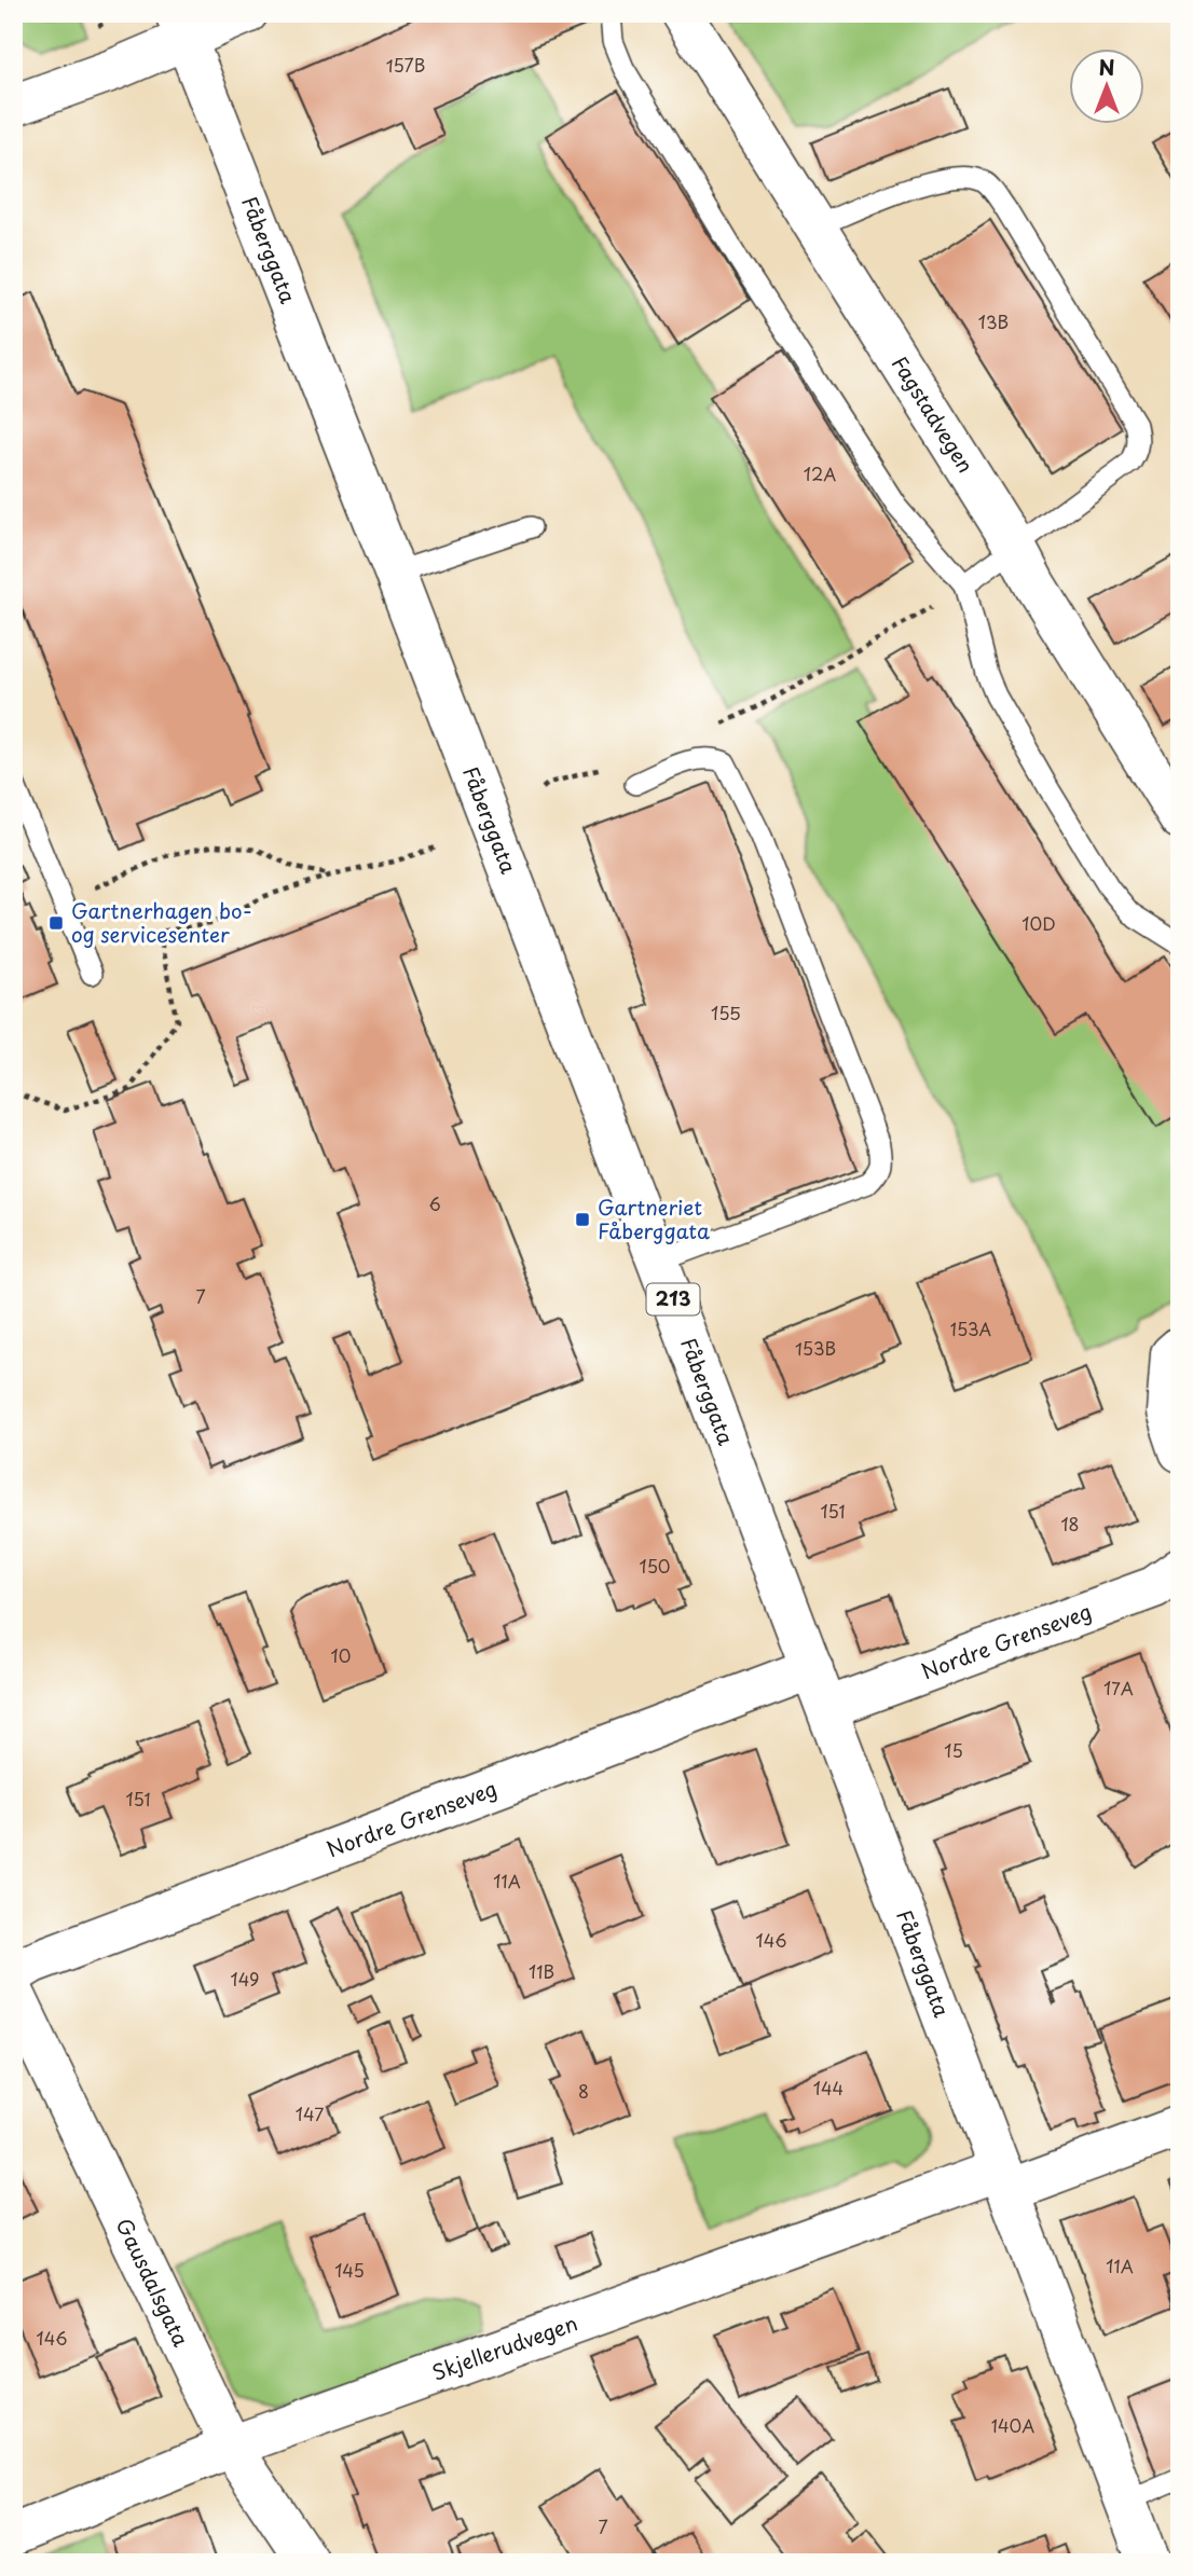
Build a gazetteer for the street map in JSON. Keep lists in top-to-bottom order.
{
  "streets": {
    "street": [
      "Fåberggata",
      "Fagstadvegen",
      "213",
      "Nordre Grenseveg",
      "Gausdalsgata",
      "Skjellerudvegen"
    ]
  },
  "crossings": [
    ["Fåberggata", "Nordre Grenseveg"],
    ["Fåberggata", "Skjellerudvegen"],
    ["Gausdalsgata", "Skjellerudvegen"]
  ],
  "places": {
    "transit": ["Gartnerhagen bo- og servicesenter", "Gartneriet Fåberggata"]
  },
  "house_numbers": [
    "157B",
    "13B",
    "12A",
    "10D",
    "155",
    "6",
    "7",
    "153A",
    "153B",
    "151",
    "18",
    "150",
    "10",
    "17A",
    "15",
    "151",
    "11A",
    "146",
    "11B",
    "149",
    "144",
    "8",
    "147",
    "11A",
    "145",
    "146",
    "140A",
    "7"
  ],
  "north": "top"
}
